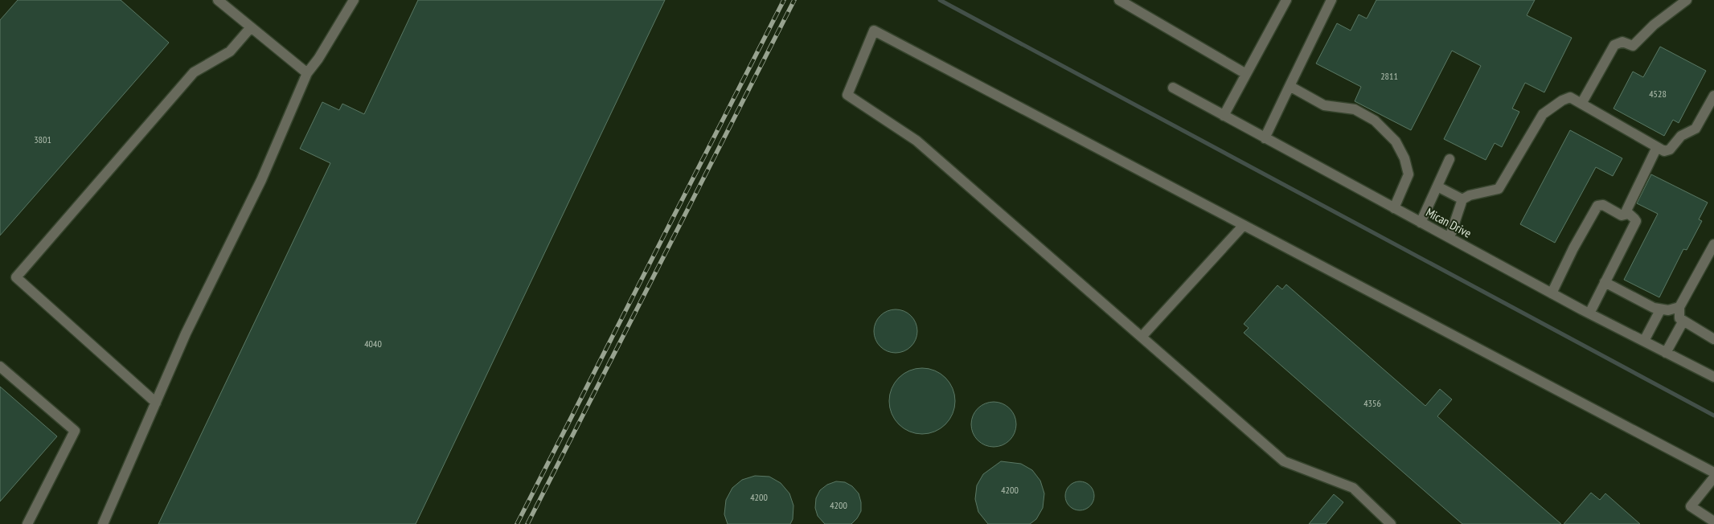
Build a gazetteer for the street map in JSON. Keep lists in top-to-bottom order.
{
  "streets": {
    "street": ["Mican Drive"]
  },
  "house_numbers": [
    "2811",
    "4528",
    "3801",
    "4040",
    "4356",
    "4200",
    "4200",
    "4200"
  ]
}
